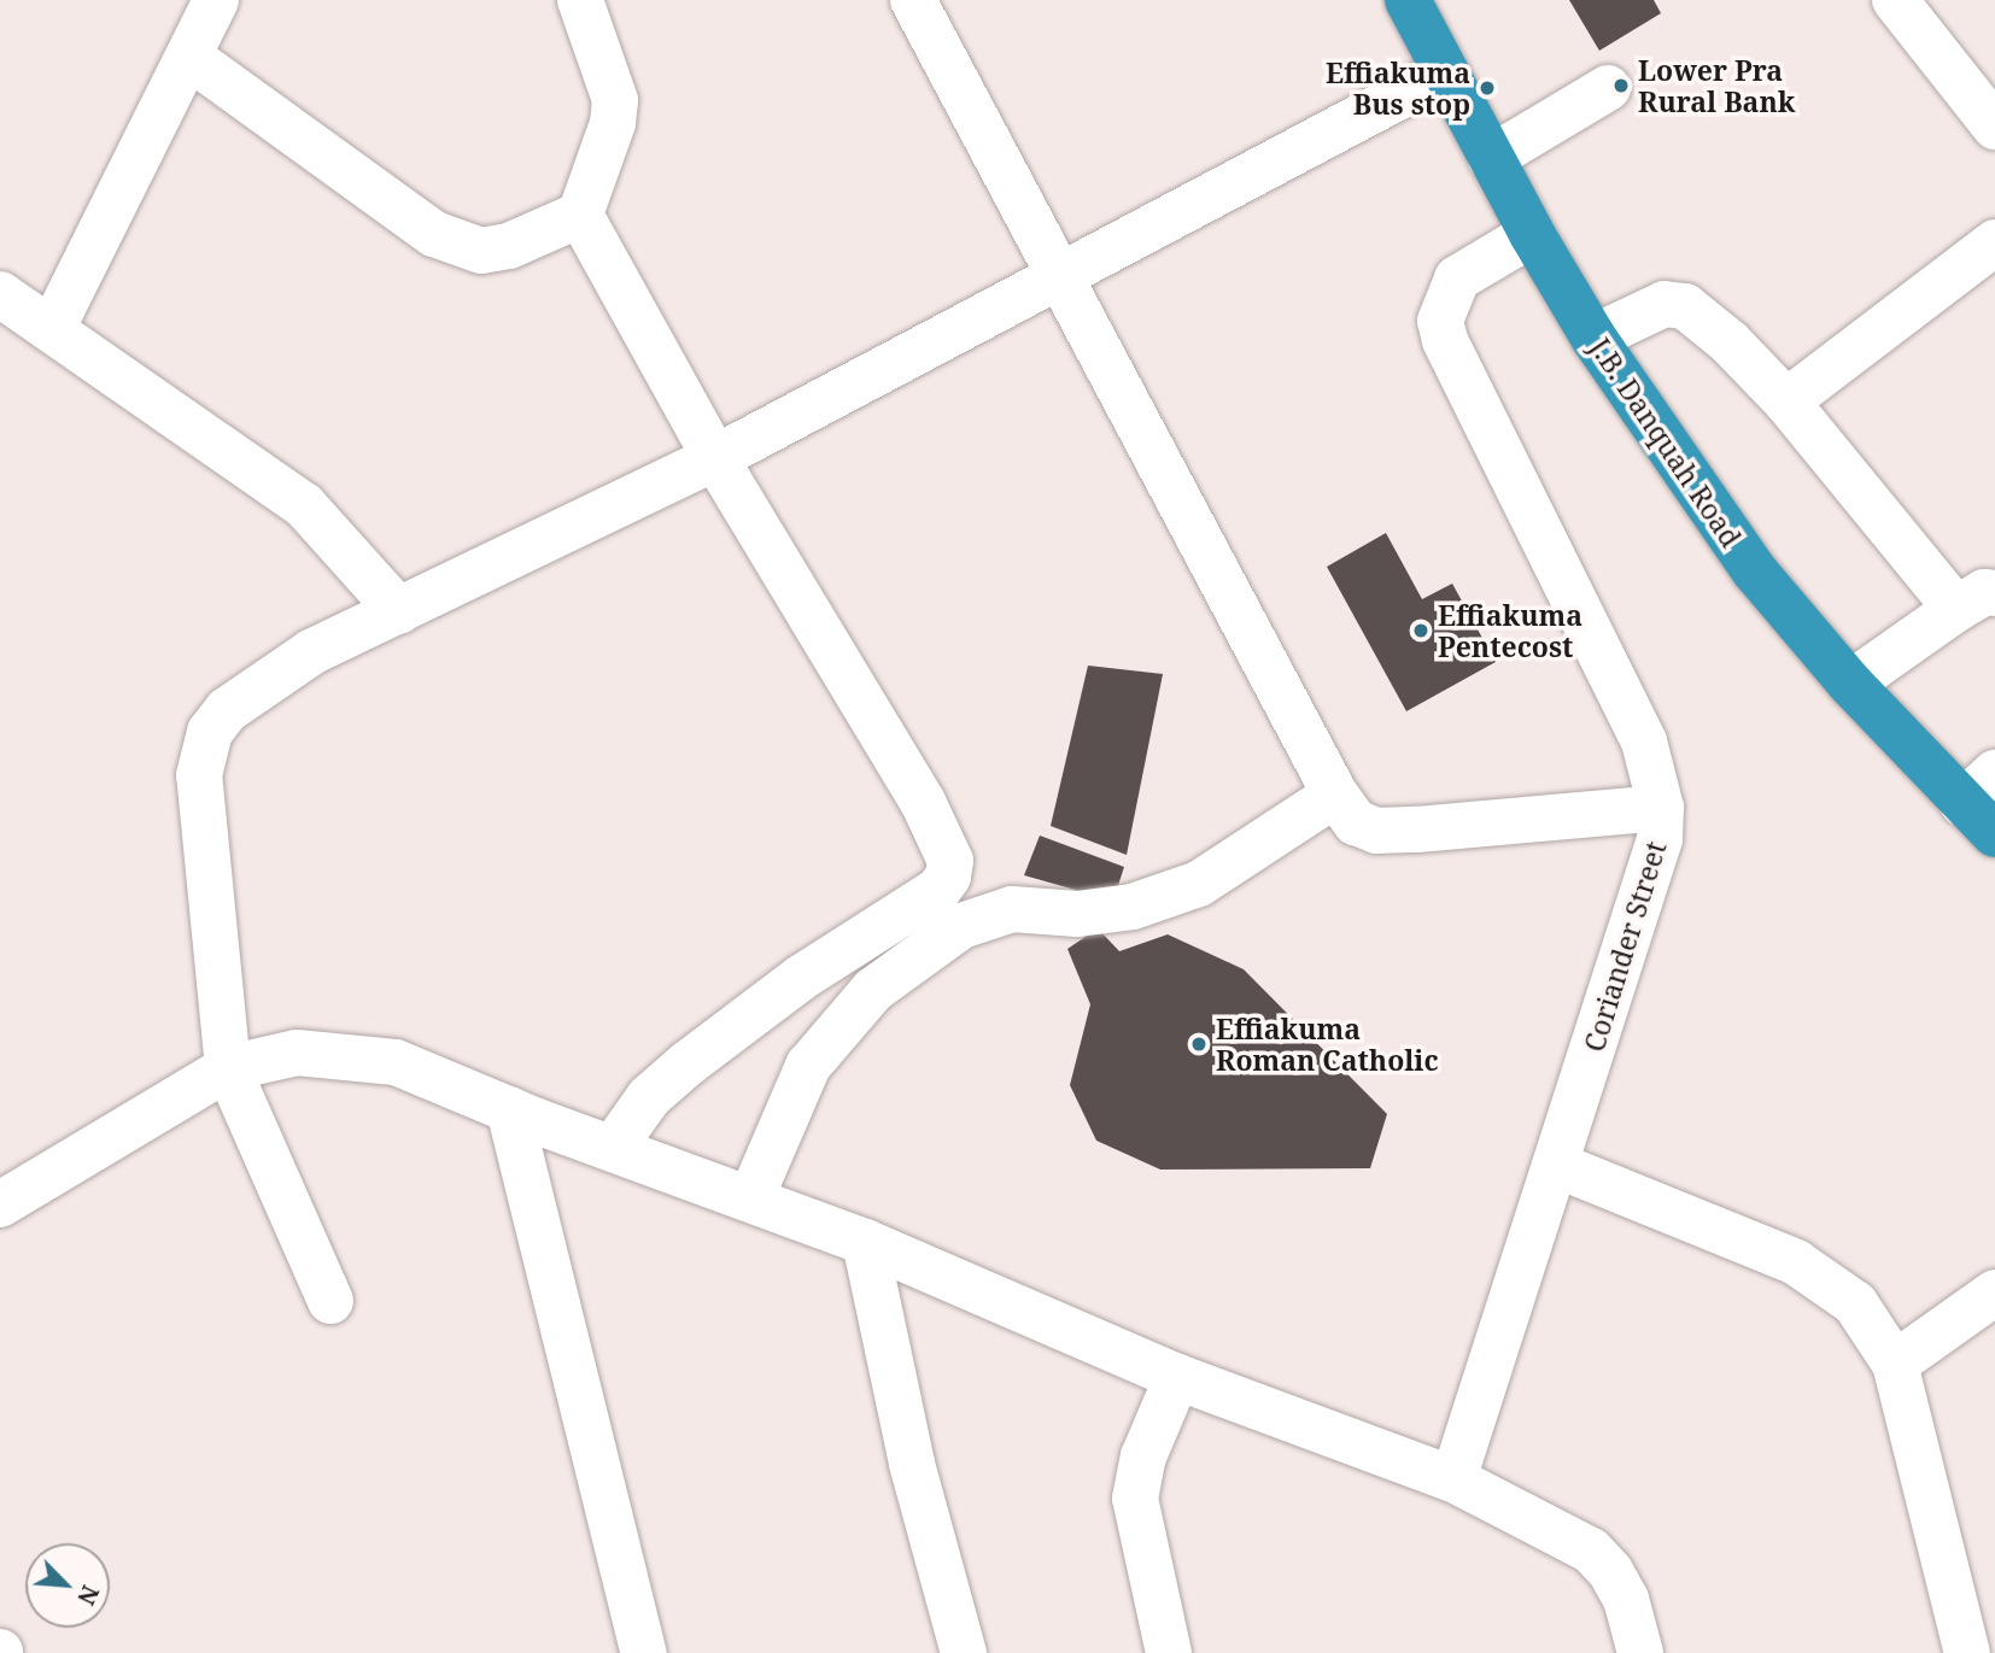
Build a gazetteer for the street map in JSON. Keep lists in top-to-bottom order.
{
  "streets": {
    "highway": ["J.B. Danquah Road"],
    "street": ["Coriander Street"]
  },
  "crossings": [
    ["J.B. Danquah Road", "Coriander Street"]
  ],
  "places": [
    "Lower Pra Rural Bank",
    "Effiakuma Bus stop",
    "Effiakuma Pentecost",
    "Effiakuma Roman Catholic"
  ],
  "north": "bottom right"
}
